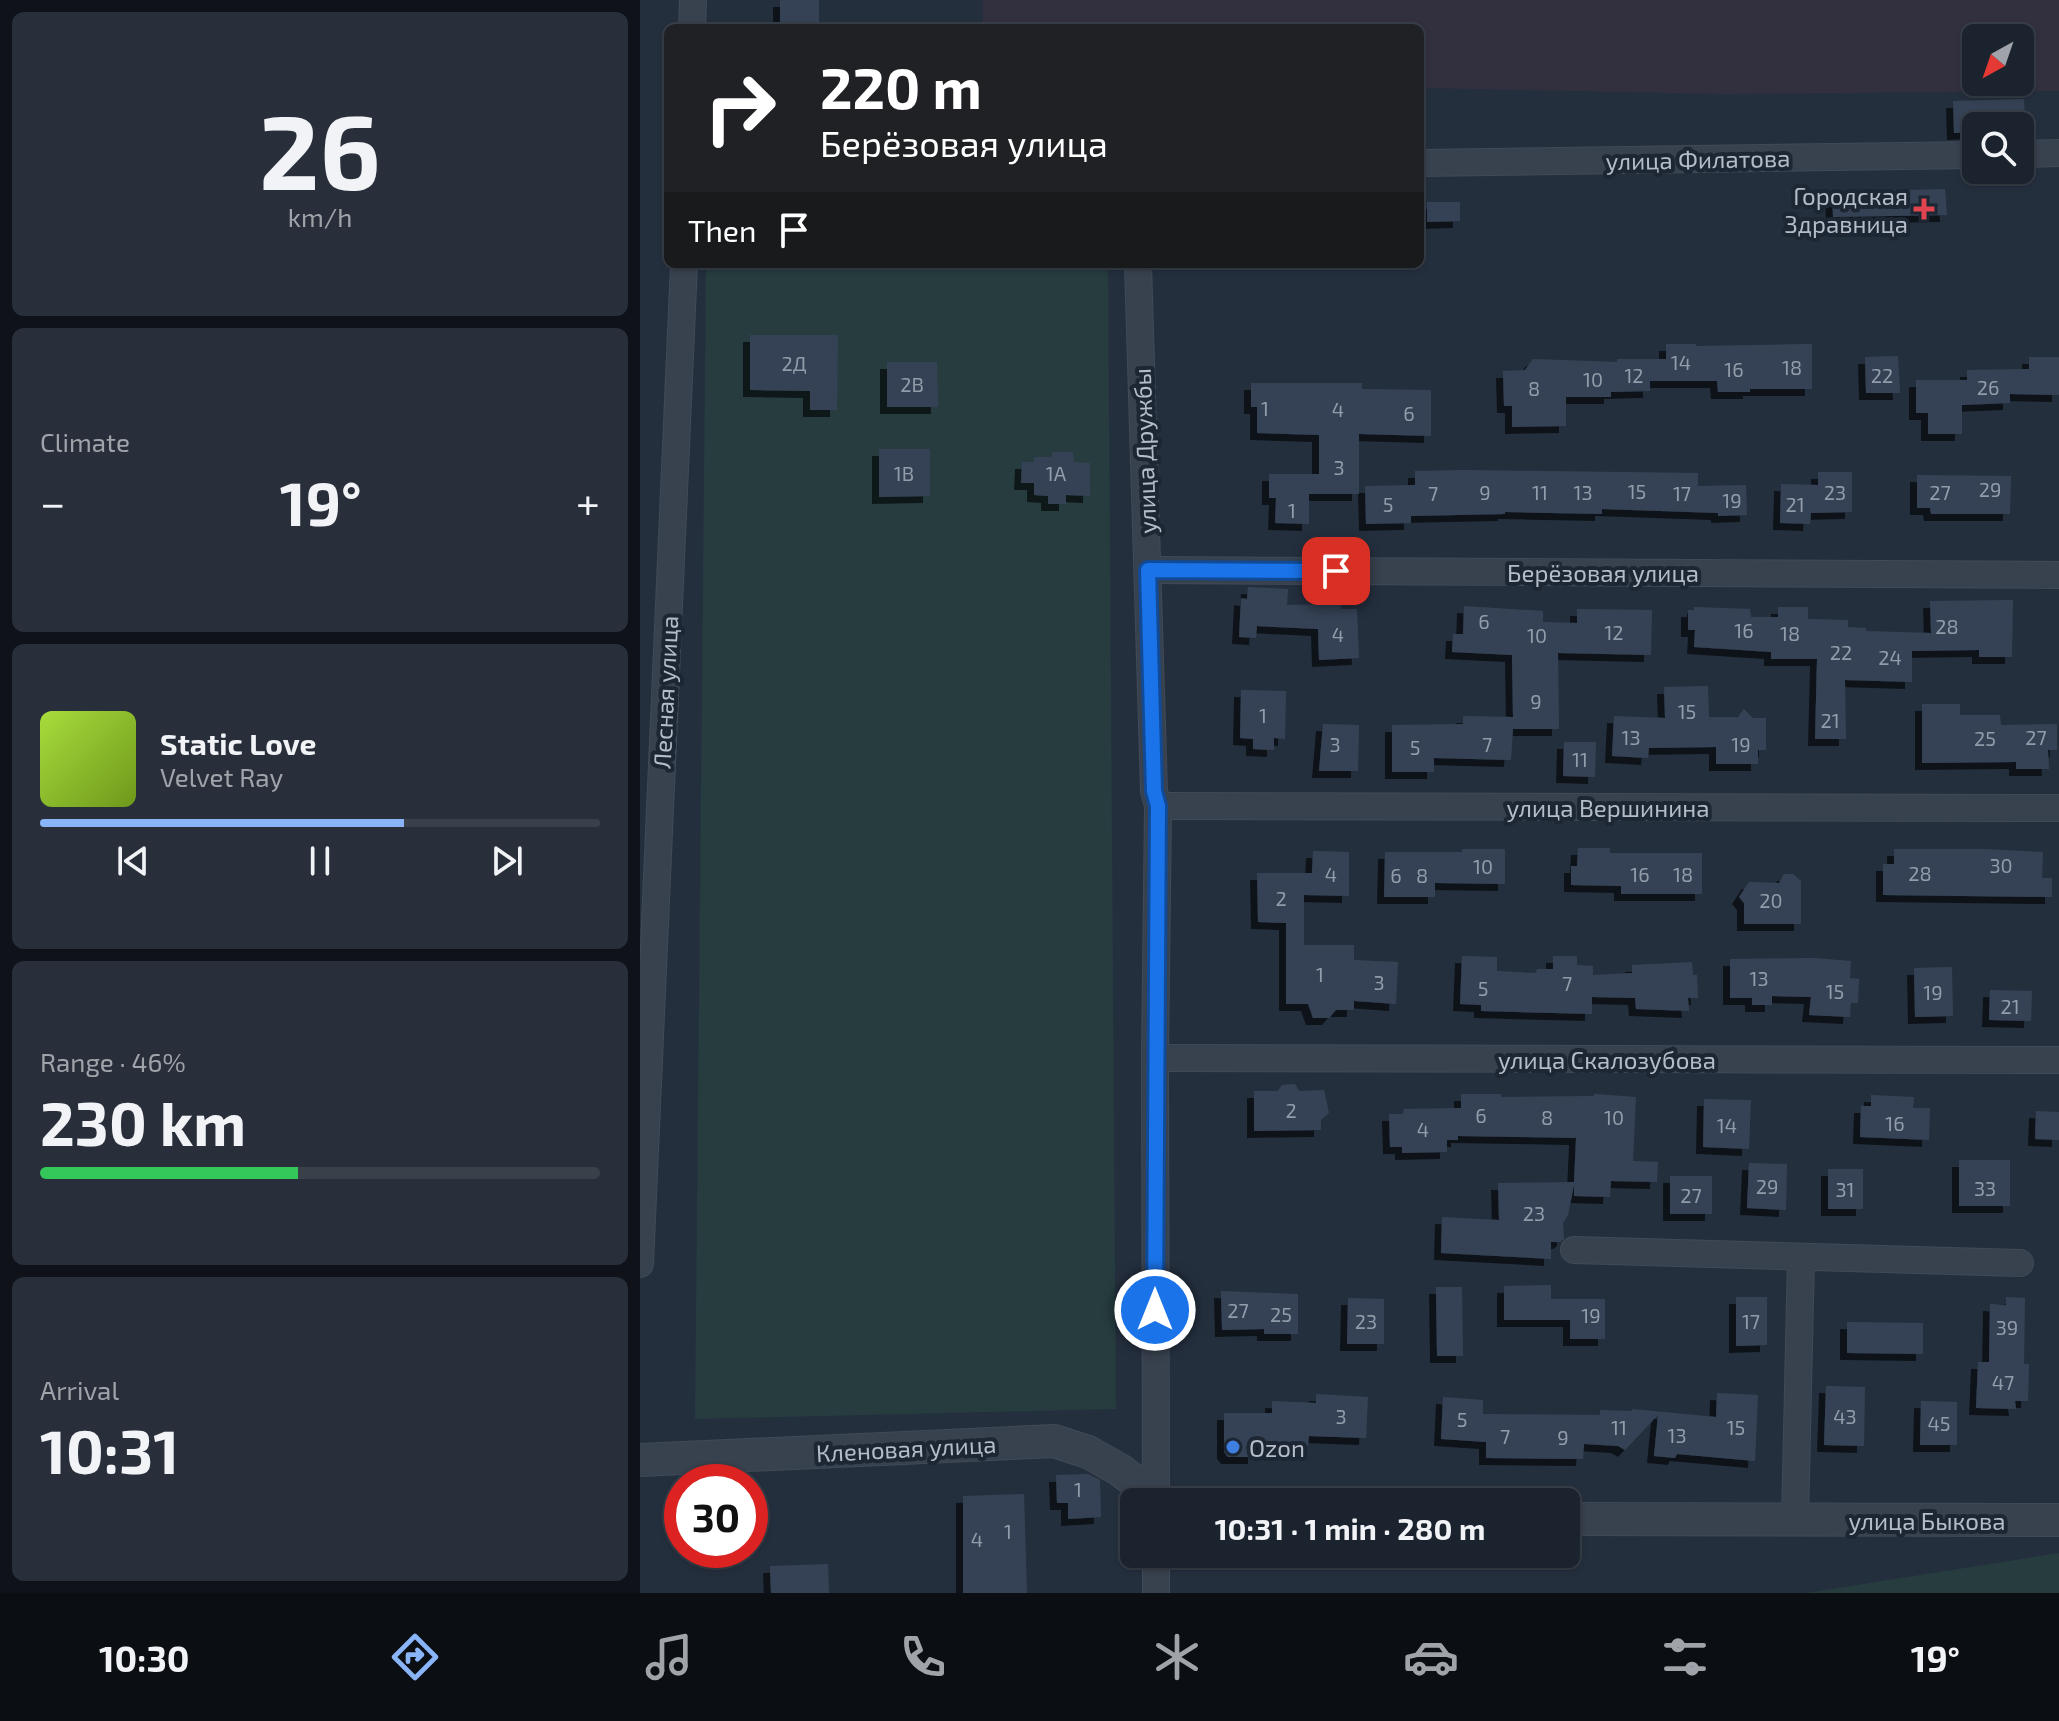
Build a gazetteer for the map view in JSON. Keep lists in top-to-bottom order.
{
  "streets": {
    "street": [
      "улица Филатова",
      "улица Дружбы",
      "Берёзовая улица",
      "Лесная улица",
      "улица Вершинина",
      "улица Скалозубова",
      "Кленовая улица",
      "улица Быкова"
    ]
  },
  "crossings": [
    ["улица Дружбы", "Берёзовая улица"],
    ["улица Дружбы", "улица Вершинина"],
    ["улица Дружбы", "улица Скалозубова"]
  ],
  "places": {
    "health": ["Городская Здравница"],
    "other": ["Ozon"]
  },
  "house_numbers": [
    "14",
    "2Д",
    "18",
    "16",
    "12",
    "22",
    "10",
    "2В",
    "26",
    "8",
    "1",
    "4",
    "6",
    "3",
    "1В",
    "1А",
    "29",
    "15",
    "9",
    "11",
    "13",
    "23",
    "27",
    "7",
    "17",
    "19",
    "5",
    "21",
    "1",
    "6",
    "28",
    "16",
    "12",
    "18",
    "4",
    "10",
    "22",
    "24",
    "9",
    "15",
    "1",
    "21",
    "13",
    "27",
    "25",
    "3",
    "7",
    "19",
    "5",
    "11",
    "30",
    "10",
    "28",
    "4",
    "16",
    "18",
    "6",
    "8",
    "2",
    "20",
    "1",
    "13",
    "3",
    "7",
    "5",
    "15",
    "19",
    "21",
    "2",
    "6",
    "8",
    "10",
    "16",
    "14",
    "4",
    "29",
    "33",
    "31",
    "27",
    "23",
    "27",
    "25",
    "19",
    "23",
    "17",
    "39",
    "47",
    "3",
    "43",
    "5",
    "45",
    "11",
    "15",
    "13",
    "7",
    "9",
    "1",
    "1",
    "4"
  ],
  "north": "bottom left",
  "page": {
    "tile": [
      ["26", "km/h"],
      "Climate",
      ["Range · 46%", "230 km"],
      ["Arrival", "10:31"]
    ],
    "turn": ["220 m", "Берёзовая улица"],
    "then": "Then",
    "heat": ["−", "19°", "+"],
    "song": ["Static Love", "Velvet Ray"],
    "limit": "30",
    "trip": "10:31 · 1 min · 280 m",
    "tabs": ["10:30", "19°"]
  }
}
